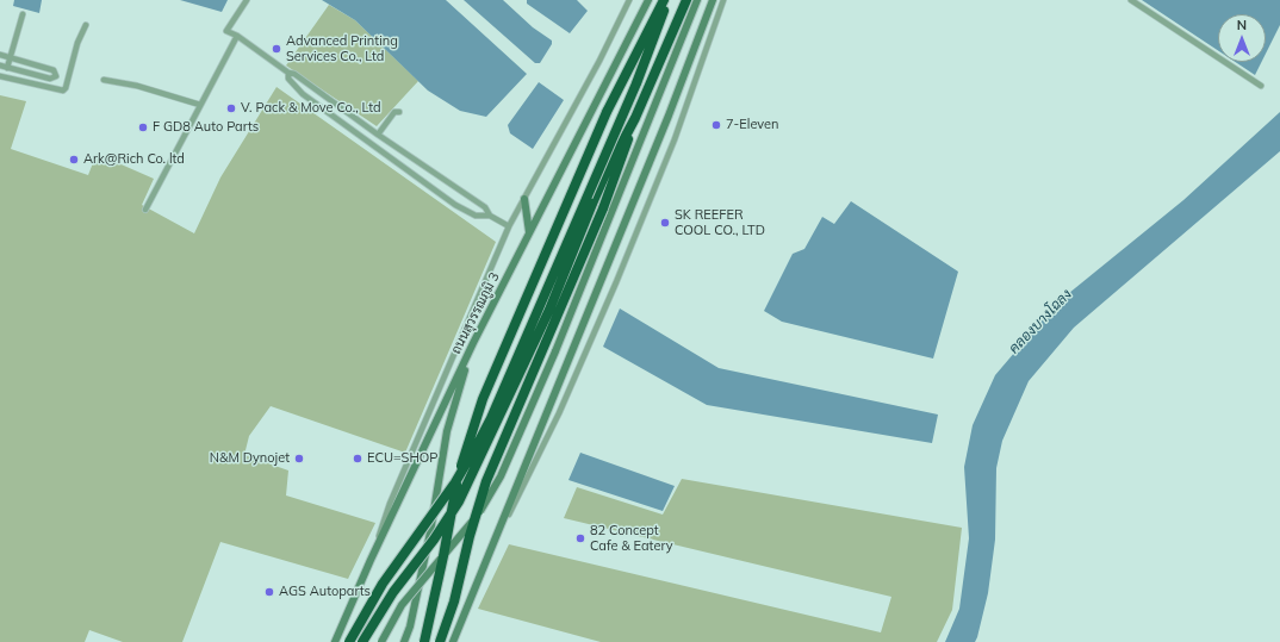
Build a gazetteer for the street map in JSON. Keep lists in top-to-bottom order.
{
  "streets": {
    "main road": ["ถนนสุวรรณภูมิ 3"]
  },
  "water": ["คลองบางโฉลง"],
  "places": [
    "Advanced Printing Services Co., Ltd",
    "V. Pack & Move Co., Ltd",
    "7-Eleven",
    "F GD8 Auto Parts",
    "Ark@Rich Co. ltd",
    "SK REEFER COOL CO., LTD",
    "N&M Dynojet",
    "ECU=SHOP",
    "82 Concept Cafe & Eatery",
    "AGS Autoparts"
  ],
  "north": "top"
}
